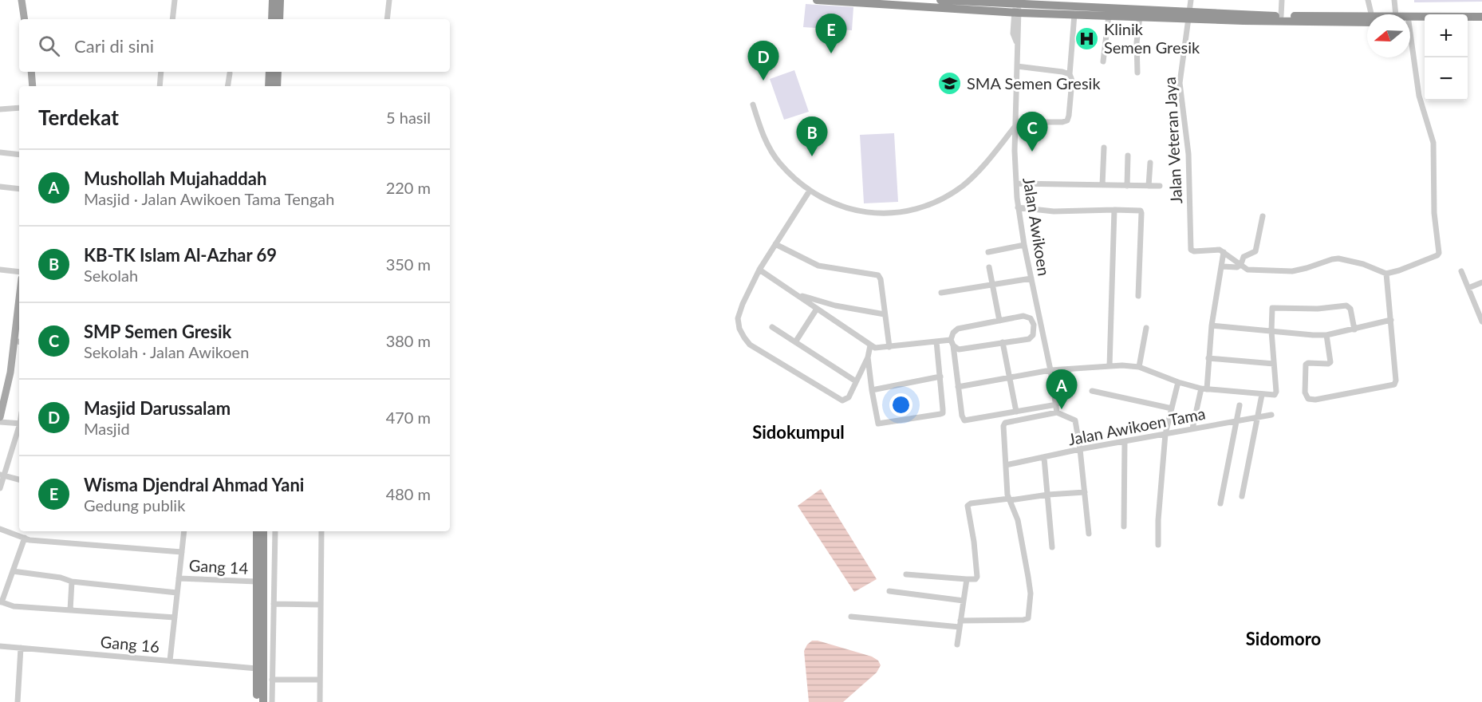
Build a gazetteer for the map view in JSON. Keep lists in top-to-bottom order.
{
  "streets": {
    "street": [
      "Jalan Veteran Jaya",
      "Jalan Awikoen",
      "Jalan Awikoen Tama",
      "Gang 14",
      "Gang 16"
    ]
  },
  "districts": ["Sidokumpul", "Sidomoro"],
  "places": {
    "hospital": ["Klinik Semen Gresik"],
    "school or university": ["SMA Semen Gresik"]
  },
  "north": "left",
  "page": {
    "pins": [
      "E",
      "D",
      "C",
      "B",
      "A"
    ],
    "map_buttons": ["+", "−"],
    "search": "Cari di sini",
    "heading": ["Terdekat", "5 hasil"],
    "list": [
      {
        "mark": "A",
        "name": "Mushollah Mujahaddah",
        "note": "Masjid · Jalan Awikoen Tama Tengah",
        "value": "220 m"
      },
      {
        "mark": "B",
        "name": "KB-TK Islam Al-Azhar 69",
        "note": "Sekolah",
        "value": "350 m"
      },
      {
        "mark": "C",
        "name": "SMP Semen Gresik",
        "note": "Sekolah · Jalan Awikoen",
        "value": "380 m"
      },
      {
        "mark": "D",
        "name": "Masjid Darussalam",
        "note": "Masjid",
        "value": "470 m"
      },
      {
        "mark": "E",
        "name": "Wisma Djendral Ahmad Yani",
        "note": "Gedung publik",
        "value": "480 m"
      }
    ]
  }
}
